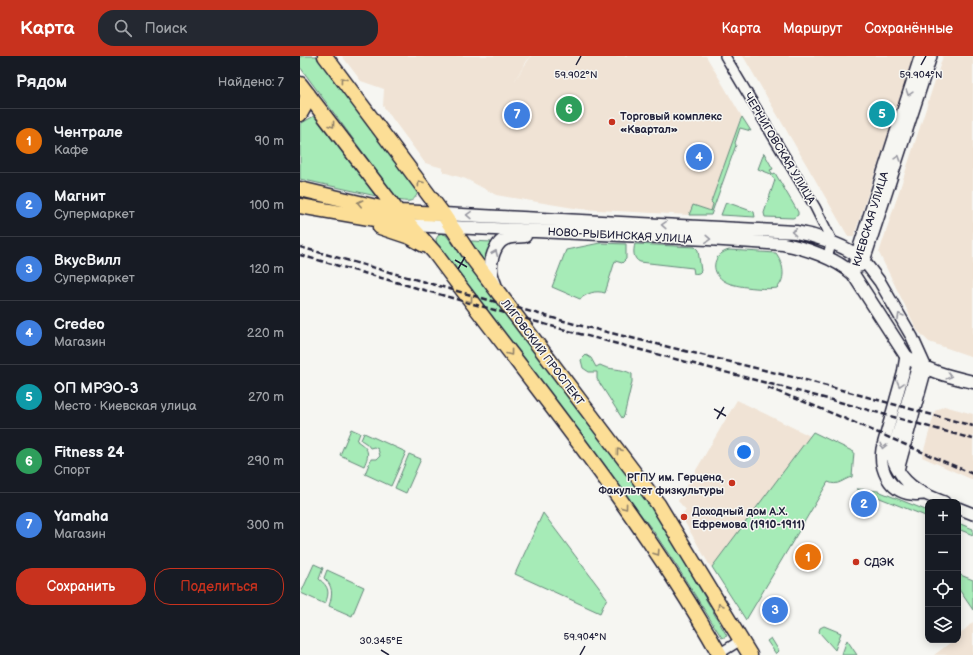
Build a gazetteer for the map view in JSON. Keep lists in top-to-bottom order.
{
  "streets": {
    "main road": ["КИЕВСКАЯ УЛИЦА", "НОВО-РЫБИНСКАЯ УЛИЦА", "ЛИГОВСКИЙ ПРОСПЕКТ"],
    "street": ["ЧЕРНИГОВСКАЯ УЛИЦА"]
  },
  "crossings": [
    ["ЧЕРНИГОВСКАЯ УЛИЦА", "НОВО-РЫБИНСКАЯ УЛИЦА"],
    ["НОВО-РЫБИНСКАЯ УЛИЦА", "ЛИГОВСКИЙ ПРОСПЕКТ"]
  ],
  "places": [
    "Торговый комплекс «Квартал»",
    "РГПУ им. Герцена, Факультет физкультуры",
    "Доходный дом А.Х. Ефремова (1910-1911)",
    "СДЭК"
  ],
  "page": {
    "header": "Карта",
    "search": "Поиск",
    "nav": ["Карта", "Маршрут", "Сохранённые"],
    "heading": ["Рядом", "Найдено: 7"],
    "pins": [
      "6",
      "5",
      "7",
      "4",
      "2",
      "1",
      "3"
    ],
    "list": [
      {
        "mark": "1",
        "name": "Чентрале",
        "note": "Кафе",
        "value": "90 m"
      },
      {
        "mark": "2",
        "name": "Магнит",
        "note": "Супермаркет",
        "value": "100 m"
      },
      {
        "mark": "3",
        "name": "ВкусВилл",
        "note": "Супермаркет",
        "value": "120 m"
      },
      {
        "mark": "4",
        "name": "Credeo",
        "note": "Магазин",
        "value": "220 m"
      },
      {
        "mark": "5",
        "name": "ОП МРЭО-3",
        "note": "Место · Киевская улица",
        "value": "270 m"
      },
      {
        "mark": "6",
        "name": "Fitness 24",
        "note": "Спорт",
        "value": "290 m"
      },
      {
        "mark": "7",
        "name": "Yamaha",
        "note": "Магазин",
        "value": "300 m"
      }
    ],
    "map_buttons": ["+", "−"],
    "buttons": ["Сохранить", "Поделиться"]
  },
  "coordinates": ["59.902°N", "59.904°N", "30.345°E"]
}
